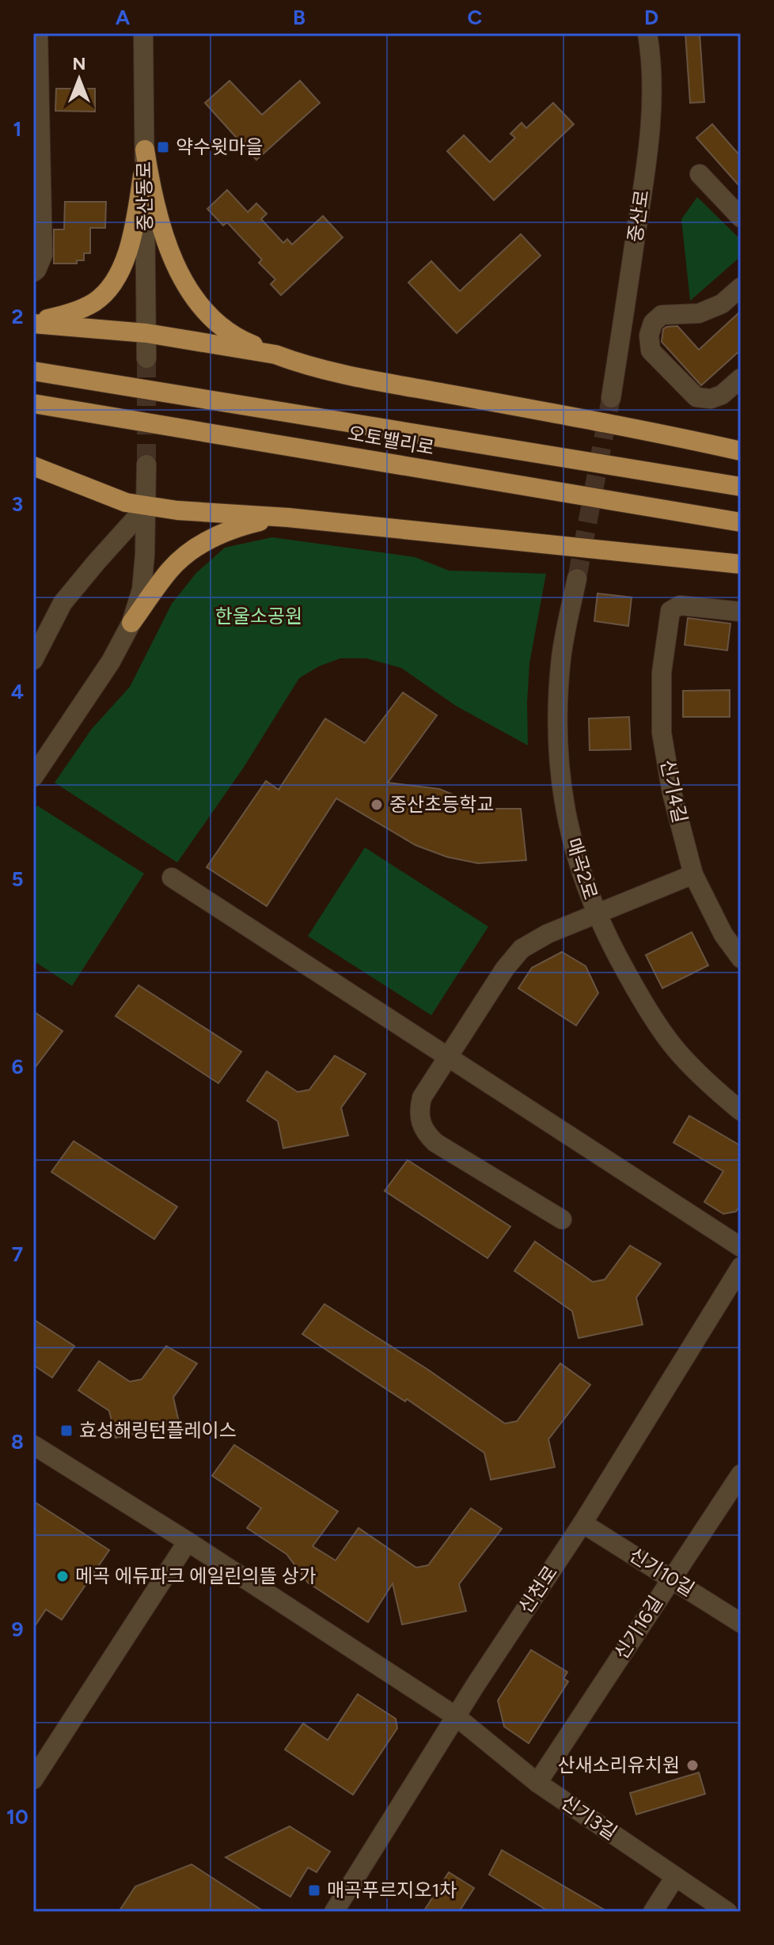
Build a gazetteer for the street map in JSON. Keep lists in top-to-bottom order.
{
  "streets": {
    "highway": ["오토밸리로"],
    "street": [
      "중산동로",
      "중산로",
      "신기4길",
      "매곡2로",
      "신기10길",
      "신천로",
      "신기16길",
      "신기3길"
    ]
  },
  "crossings": [
    ["신기10길", "신천로"],
    ["신기10길", "신기16길"],
    ["신천로", "신기3길"],
    ["신기16길", "신기3길"]
  ],
  "parks": ["한울소공원"],
  "places": {
    "transit": ["약수윗마을", "효성해링턴플레이스", "매곡푸르지오1차"],
    "other": ["중산초등학교", "메곡 에듀파크 에일린의뜰 상가", "산새소리유치원"]
  },
  "north": "top",
  "grid": {
    "columns": [
      "A",
      "B",
      "C",
      "D"
    ],
    "rows": [
      "1",
      "2",
      "3",
      "4",
      "5",
      "6",
      "7",
      "8",
      "9",
      "10"
    ]
  }
}
